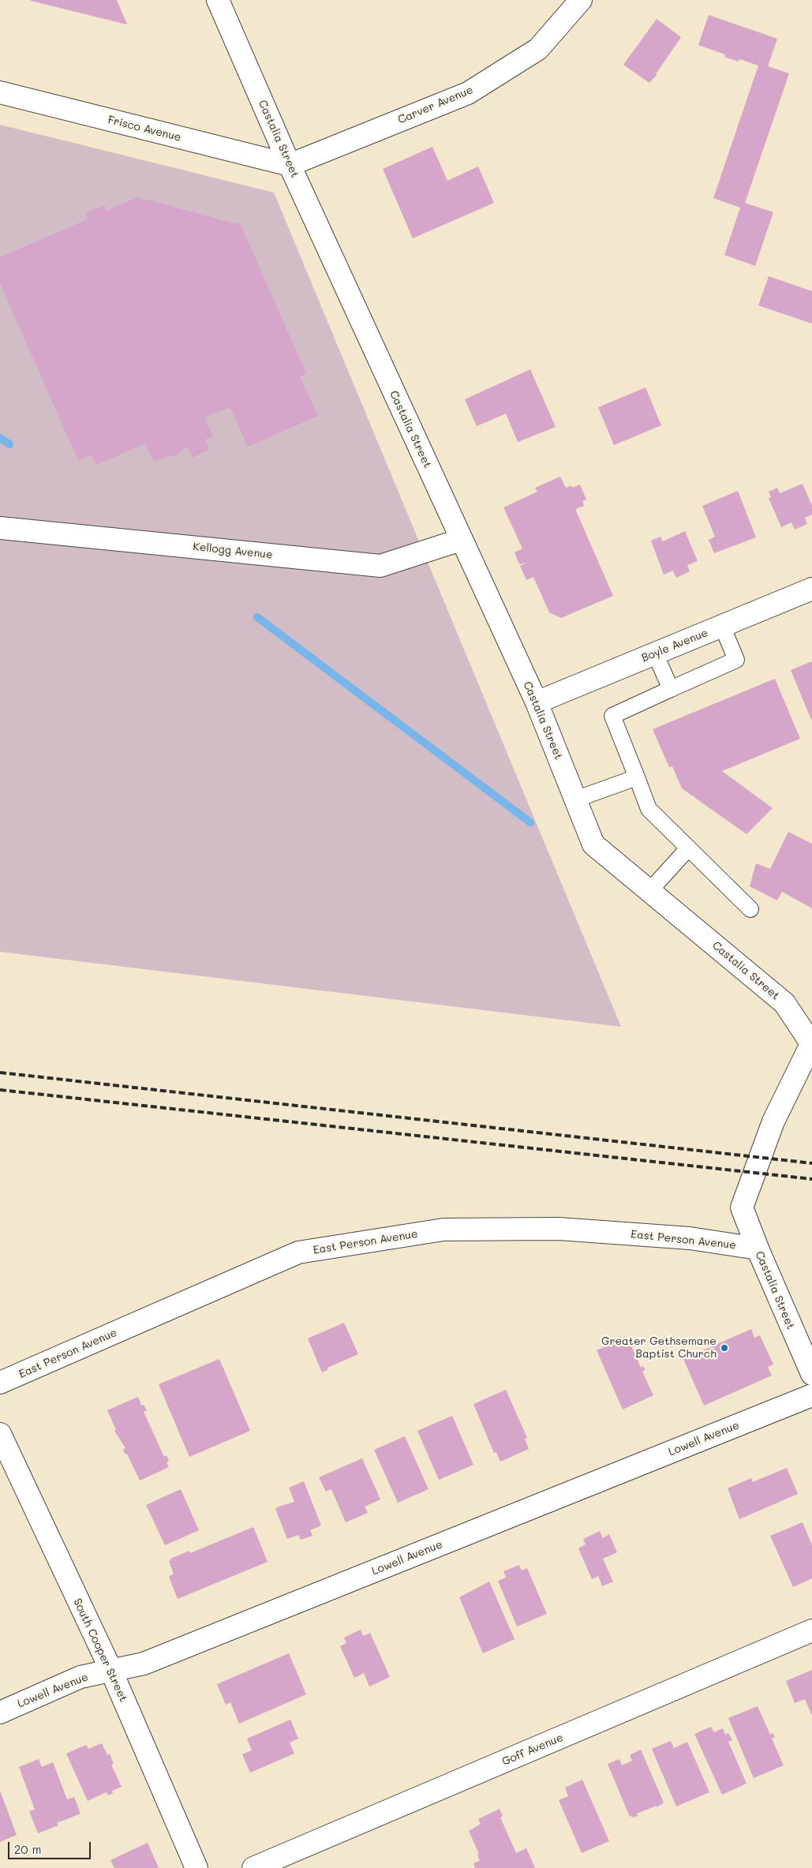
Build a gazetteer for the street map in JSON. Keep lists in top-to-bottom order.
{
  "streets": {
    "street": [
      "Carver Avenue",
      "Frisco Avenue",
      "Castalia Street",
      "Kellogg Avenue",
      "Boyle Avenue",
      "East Person Avenue",
      "Lowell Avenue",
      "South Cooper Street",
      "Goff Avenue"
    ]
  },
  "crossings": [
    ["Carver Avenue", "Frisco Avenue"],
    ["Carver Avenue", "Castalia Street"],
    ["Frisco Avenue", "Castalia Street"],
    ["Castalia Street", "Kellogg Avenue"],
    ["Castalia Street", "Boyle Avenue"],
    ["Castalia Street", "East Person Avenue"],
    ["Lowell Avenue", "South Cooper Street"]
  ],
  "places": ["Greater Gethsemane Baptist Church"],
  "scale_bar": "20 m"
}
